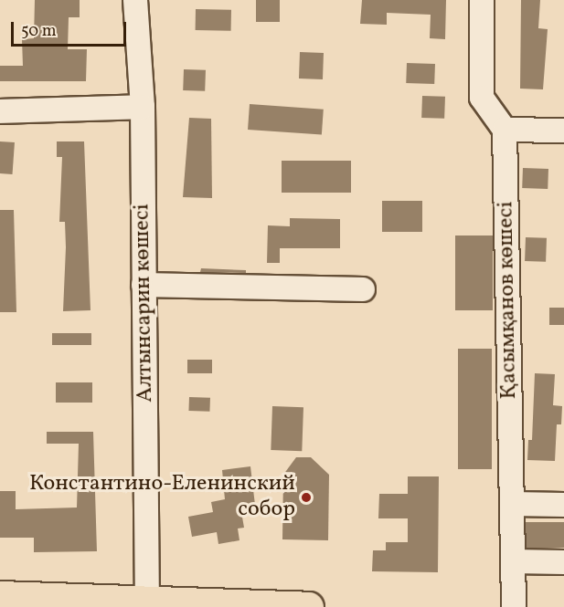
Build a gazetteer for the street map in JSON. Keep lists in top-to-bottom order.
{
  "streets": {
    "street": ["Қасымқанов көшесі", "Алтынсарин көшесі"]
  },
  "places": ["Константино-Еленинский собор"],
  "scale_bar": "50 m"
}
